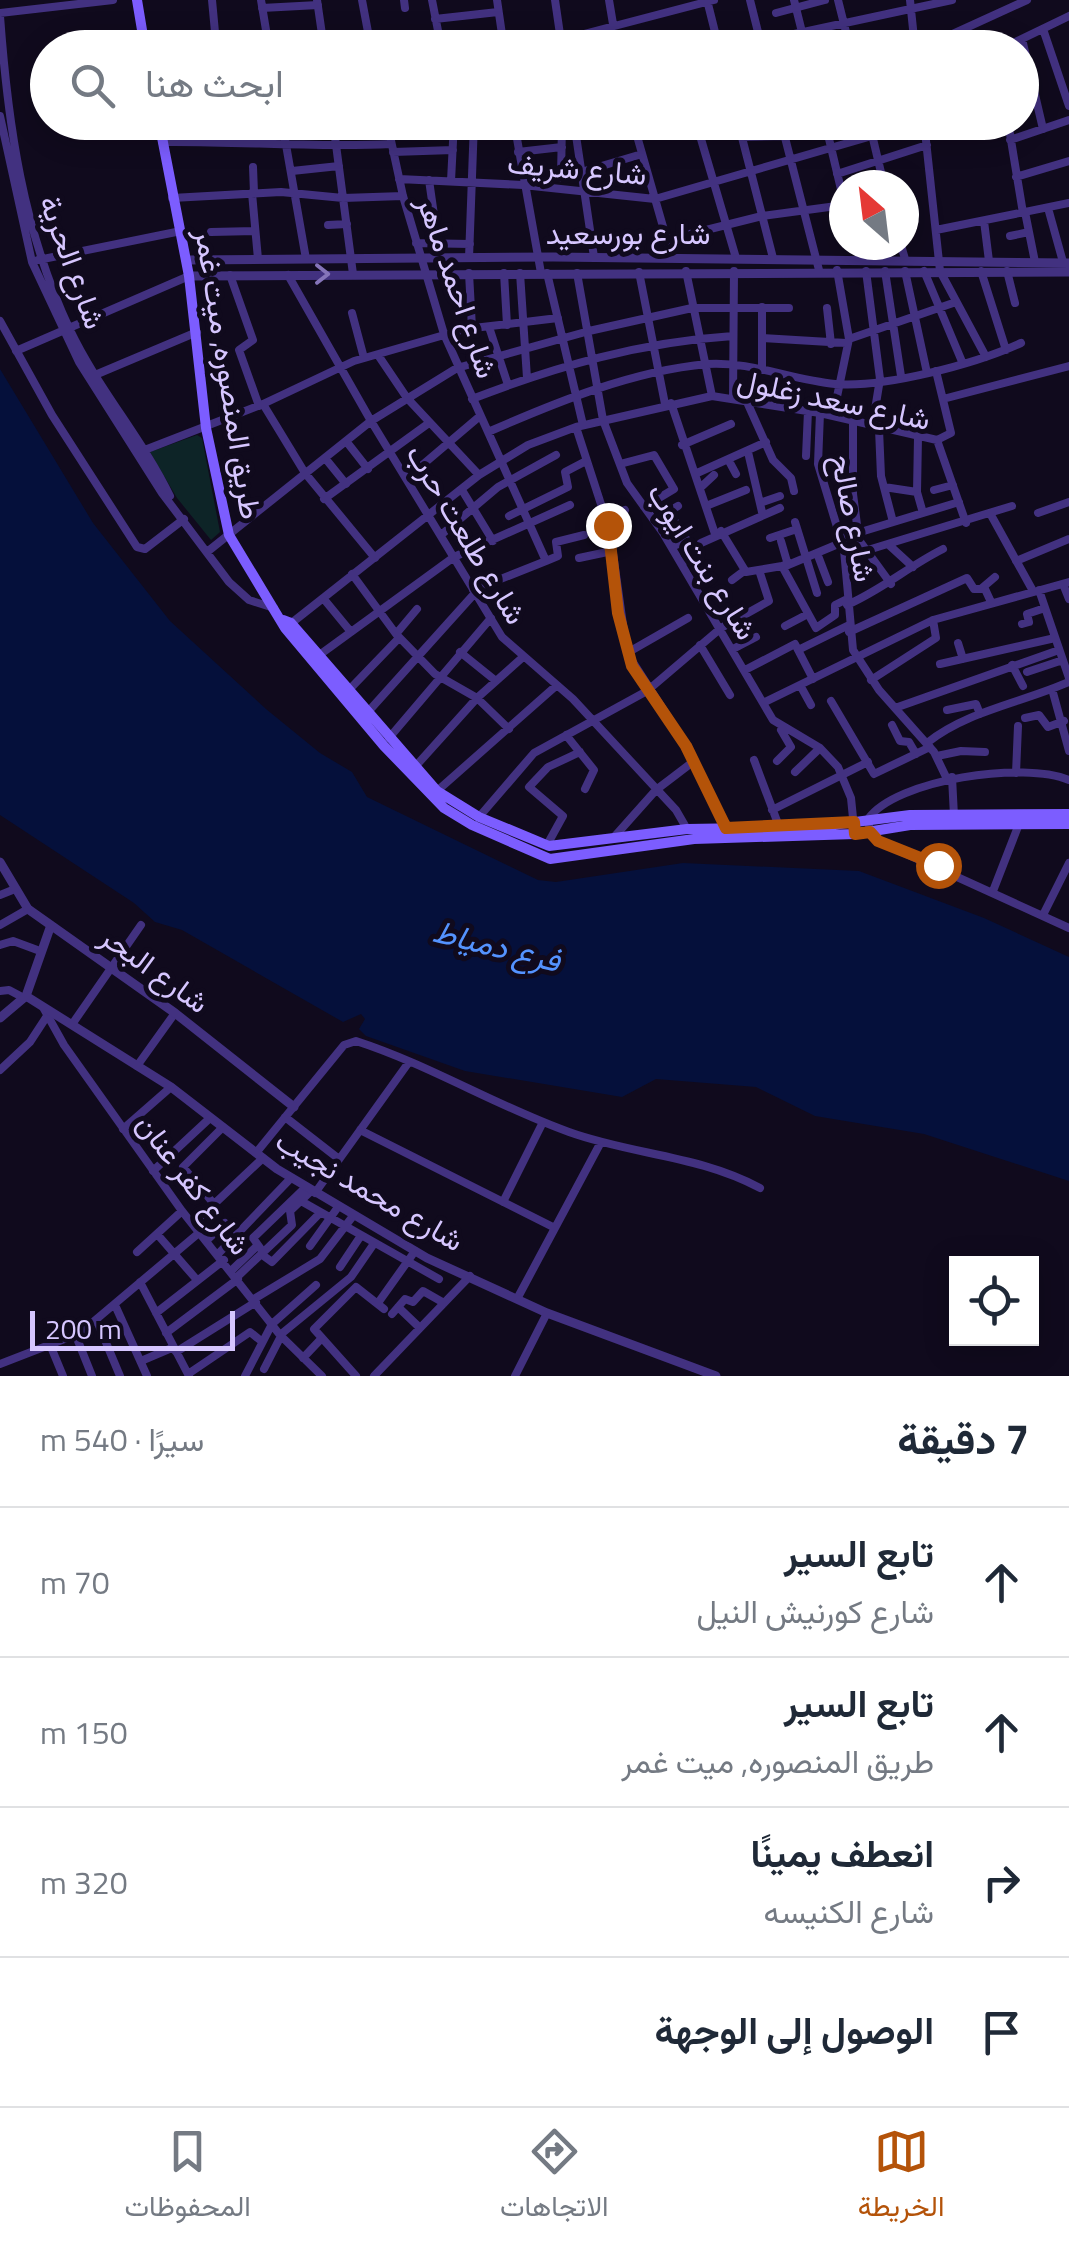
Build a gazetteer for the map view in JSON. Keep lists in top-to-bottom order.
{
  "streets": {
    "main road": ["طريق المنصوره, ميت غمر"],
    "street": [
      "شارع شريف",
      "شارع بورسعيد",
      "شارع الحرية",
      "شارع احمد ماهر",
      "شارع سعد زغلول",
      "شارع صالح",
      "شارع طلعت حرب",
      "شارع بنت ايوب",
      "شارع البحر",
      "شارع كفر عنان",
      "شارع محمد نجيب"
    ]
  },
  "crossings": [
    ["شارع شريف", "شارع احمد ماهر"],
    ["شارع بورسعيد", "شارع احمد ماهر"],
    ["شارع بورسعيد", "طريق المنصوره, ميت غمر"],
    ["شارع بورسعيد", "شارع طلعت حرب"],
    ["شارع بورسعيد", "شارع بنت ايوب"],
    ["شارع الحرية", "طريق المنصوره, ميت غمر"],
    ["شارع احمد ماهر", "شارع سعد زغلول"],
    ["طريق المنصوره, ميت غمر", "شارع سعد زغلول"],
    ["طريق المنصوره, ميت غمر", "شارع صالح"],
    ["طريق المنصوره, ميت غمر", "شارع طلعت حرب"],
    ["طريق المنصوره, ميت غمر", "شارع بنت ايوب"],
    ["شارع سعد زغلول", "شارع صالح"],
    ["شارع سعد زغلول", "شارع طلعت حرب"],
    ["شارع سعد زغلول", "شارع بنت ايوب"],
    ["شارع كفر عنان", "شارع محمد نجيب"]
  ],
  "water": ["فرع دمياط"],
  "scale_bar": "200 m",
  "north": "top left",
  "page": {
    "search": "ابحث هنا",
    "scale": "200 m",
    "heading": ["7 دقيقة", "سيرًا · 540 m"],
    "list": [
      ["تابع السير", "شارع كورنيش النيل", "70 m"],
      ["تابع السير", "طريق المنصوره, ميت غمر", "150 m"],
      ["انعطف يمينًا", "شارع الكنيسه", "320 m"],
      "الوصول إلى الوجهة"
    ],
    "nav": ["الخريطة", "الاتجاهات", "المحفوظات"]
  }
}
